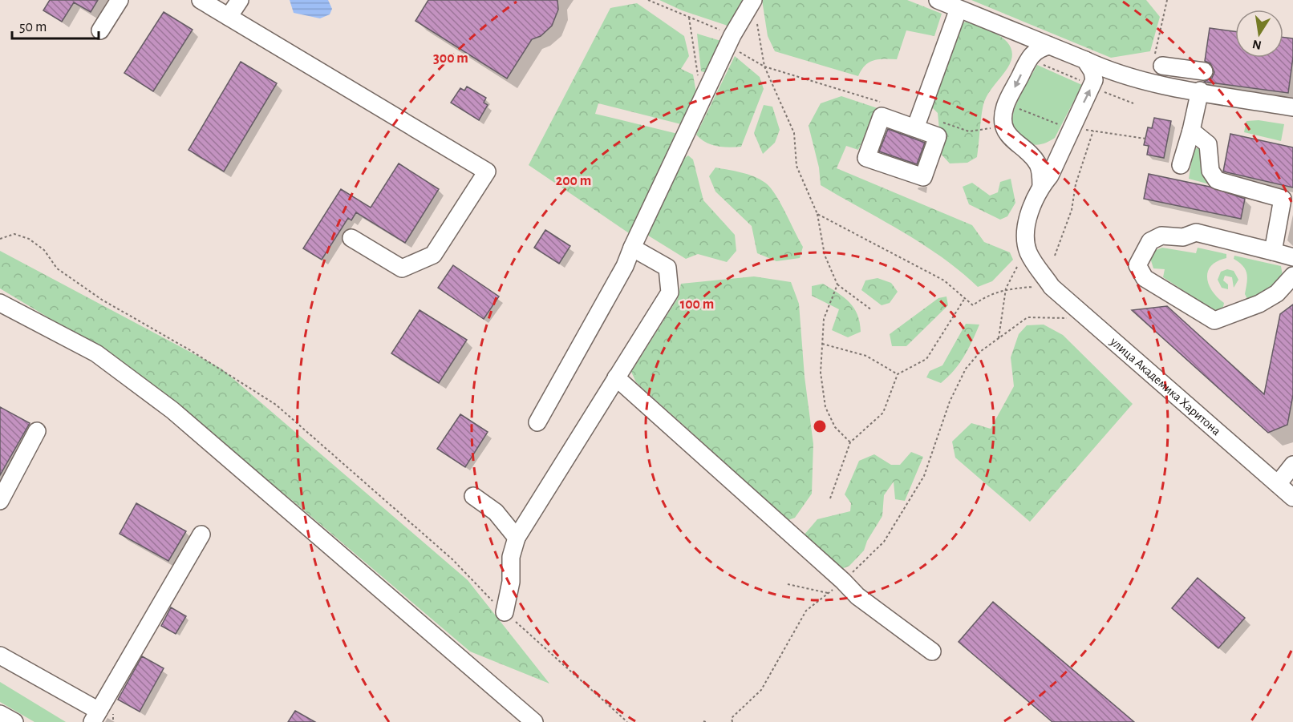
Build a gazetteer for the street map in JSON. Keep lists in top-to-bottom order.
{
  "streets": {
    "street": ["улица Академика Харитона"]
  },
  "scale_bar": "50 m",
  "north": "bottom",
  "rings": ["300 m", "200 m", "100 m"]
}
